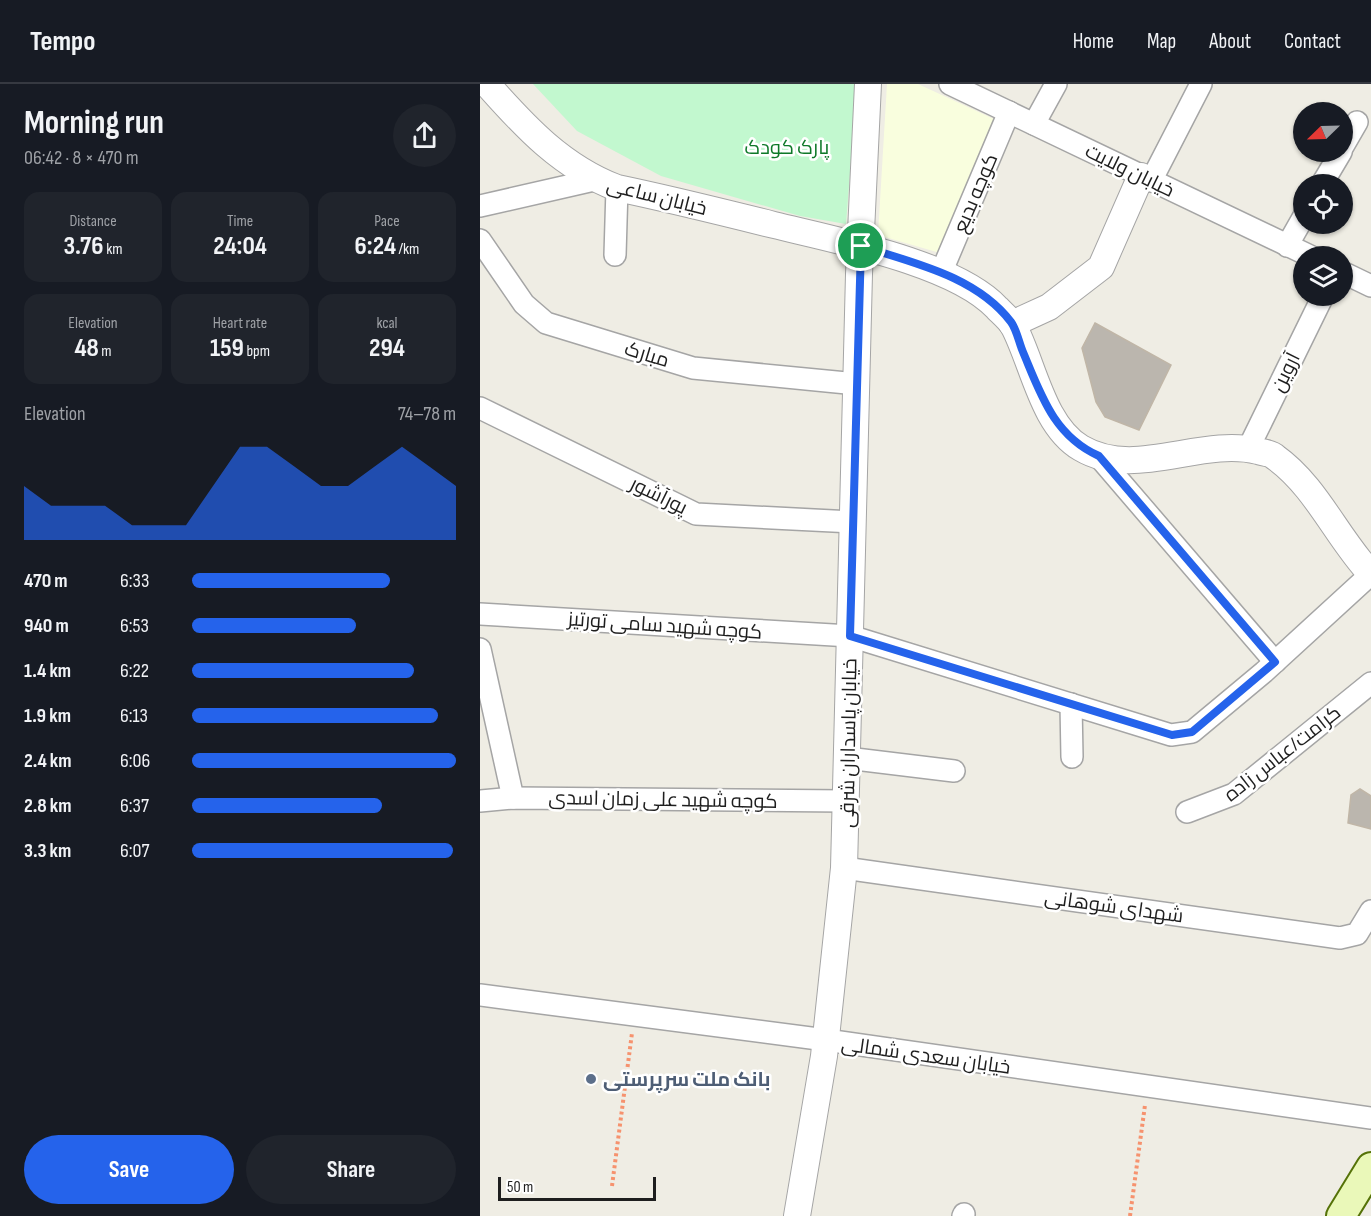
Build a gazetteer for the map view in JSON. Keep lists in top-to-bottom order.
{
  "streets": {
    "street": [
      "خیابان ولایت",
      "کوچه بدیع",
      "خیابان ساعی",
      "مبارک",
      "آروین",
      "پورآشور",
      "کوچه شهید سامی تورتیز",
      "خیابان پاسداران شرقی",
      "کرامت/عباس زاده",
      "کوچه شهید علی زمان اسدی",
      "شهدای شوهانی",
      "خیابان سعدی شمالی"
    ]
  },
  "crossings": [
    ["خیابان ولایت", "کوچه بدیع"],
    ["کوچه بدیع", "خیابان ساعی"],
    ["خیابان ساعی", "خیابان پاسداران شرقی"],
    ["مبارک", "خیابان پاسداران شرقی"],
    ["پورآشور", "خیابان پاسداران شرقی"],
    ["کوچه شهید سامی تورتیز", "خیابان پاسداران شرقی"],
    ["خیابان پاسداران شرقی", "کوچه شهید علی زمان اسدی"],
    ["خیابان پاسداران شرقی", "شهدای شوهانی"],
    ["خیابان پاسداران شرقی", "خیابان سعدی شمالی"]
  ],
  "parks": ["پارک کودک"],
  "places": ["بانک ملت سرپرستی"],
  "scale_bar": "50 m",
  "north": "bottom left",
  "page": {
    "header": "Tempo",
    "nav": [
      "Home",
      "Map",
      "About",
      "Contact"
    ],
    "heading": ["Morning run", "06:42 · 8 × 470 m"],
    "stats": [
      ["Distance", "3.76 km"],
      ["Time", "24:04"],
      ["Pace", "6:24 /km"],
      ["Elevation", "48 m"],
      ["Heart rate", "159 bpm"],
      ["kcal", "294"]
    ],
    "chart": ["Elevation", "74–78 m"],
    "list": [
      {
        "name": "470 m",
        "note": "6:33"
      },
      {
        "name": "940 m",
        "note": "6:53"
      },
      {
        "name": "1.4 km",
        "note": "6:22"
      },
      {
        "name": "1.9 km",
        "note": "6:13"
      },
      {
        "name": "2.4 km",
        "note": "6:06"
      },
      {
        "name": "2.8 km",
        "note": "6:37"
      },
      {
        "name": "3.3 km",
        "note": "6:07"
      }
    ],
    "buttons": ["Save", "Share"],
    "scale": "50 m"
  }
}
